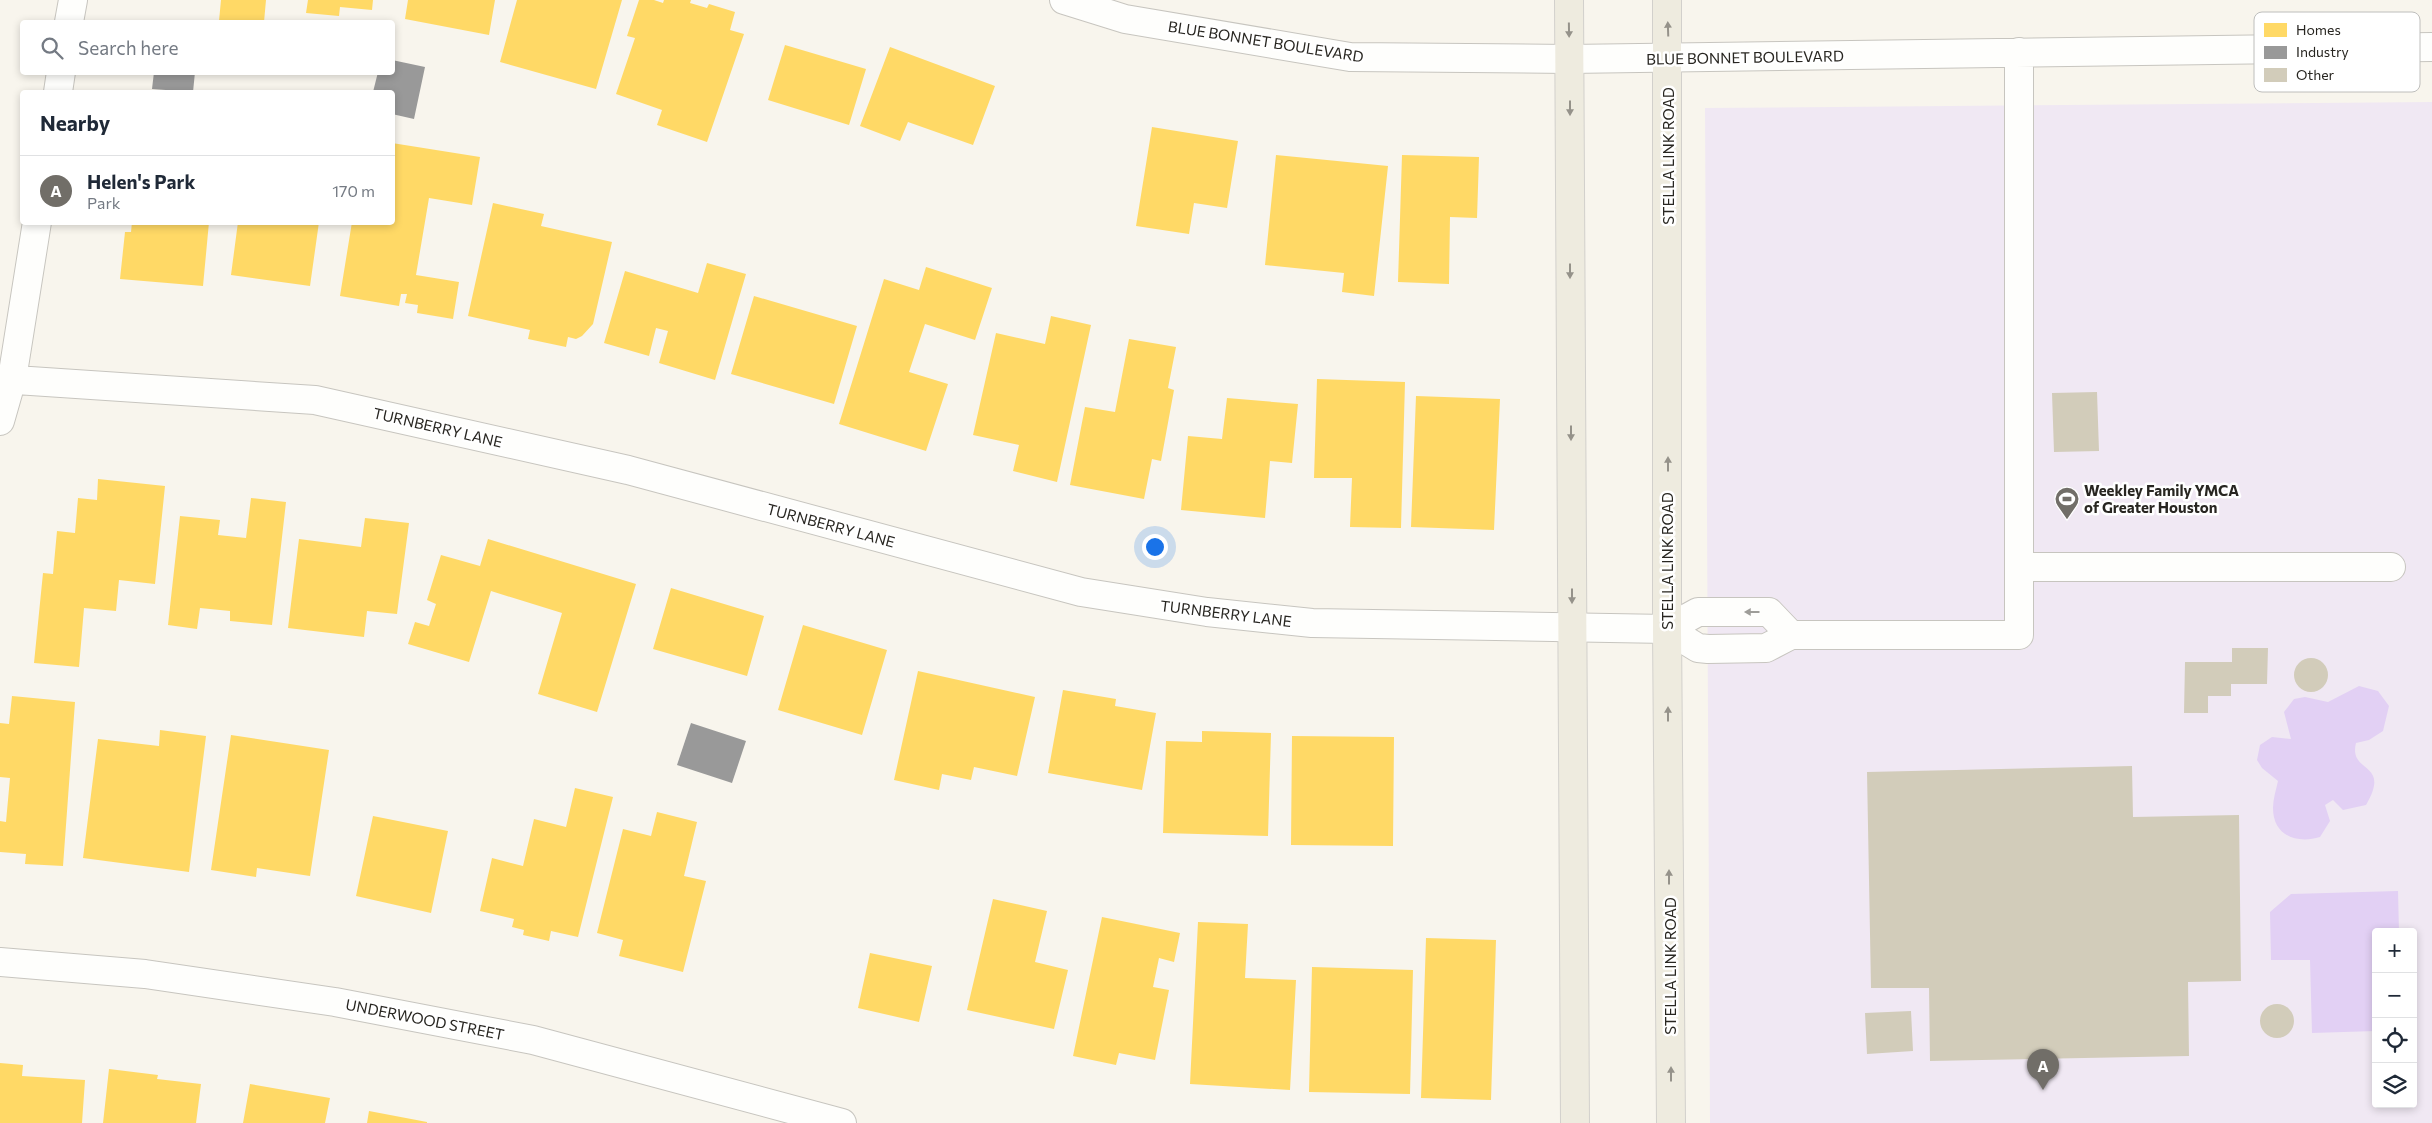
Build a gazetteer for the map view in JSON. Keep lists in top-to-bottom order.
{
  "streets": {
    "main road": ["STELLA LINK ROAD"],
    "street": ["BLUE BONNET BOULEVARD", "TURNBERRY LANE", "UNDERWOOD STREET"]
  },
  "crossings": [
    ["BLUE BONNET BOULEVARD", "STELLA LINK ROAD"],
    ["STELLA LINK ROAD", "TURNBERRY LANE"]
  ],
  "places": {
    "sports": ["Weekley Family YMCA of Greater Houston"]
  },
  "legend": ["Homes", "Industry", "Other"],
  "page": {
    "search": "Search here",
    "heading": "Nearby",
    "list": [
      {
        "mark": "A",
        "name": "Helen's Park",
        "note": "Park",
        "value": "170 m"
      }
    ],
    "map_buttons": ["+", "−"],
    "pins": "A"
  }
}
